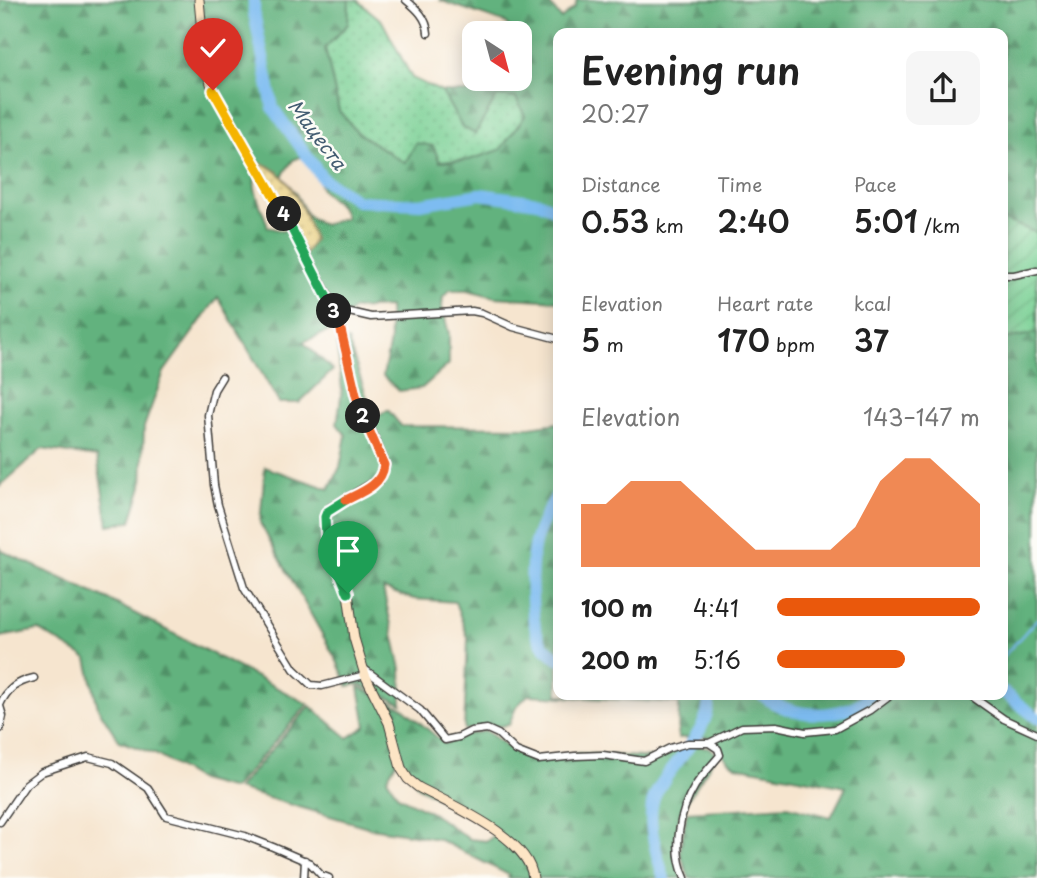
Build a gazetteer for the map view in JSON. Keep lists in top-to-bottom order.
{
  "water": ["Мацеста"],
  "north": "bottom right",
  "page": {
    "heading": ["Evening run", "20:27"],
    "stats": [
      ["Distance", "0.53 km"],
      ["Time", "2:40"],
      ["Pace", "5:01 /km"],
      ["Elevation", "5 m"],
      ["Heart rate", "170 bpm"],
      ["kcal", "37"]
    ],
    "pins": ["4", "3", "2"],
    "chart": ["Elevation", "143–147 m"],
    "list": [
      {
        "name": "100 m",
        "note": "4:41"
      },
      {
        "name": "200 m",
        "note": "5:16"
      }
    ]
  }
}
